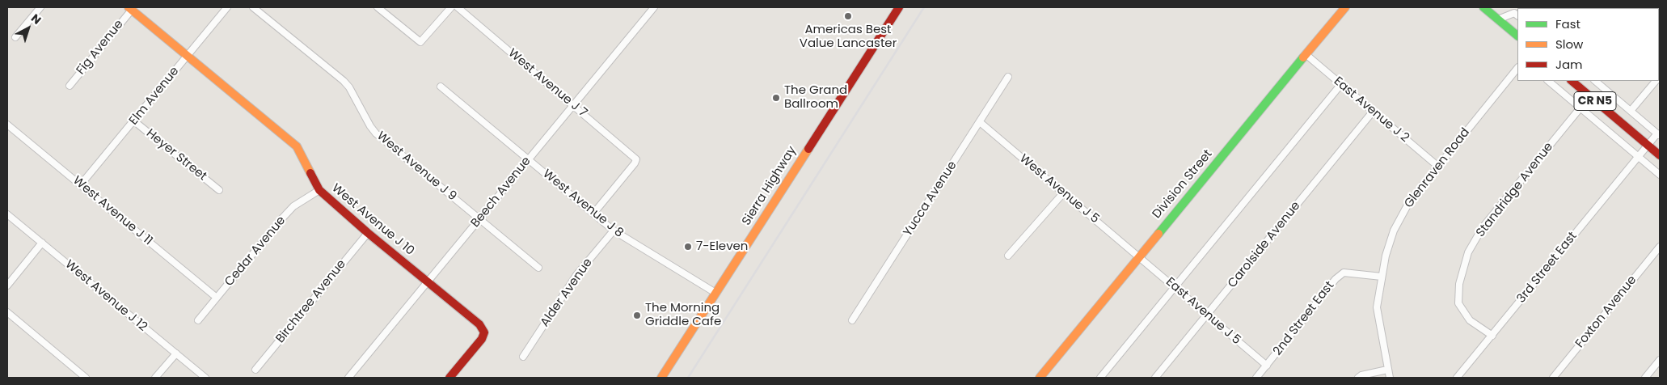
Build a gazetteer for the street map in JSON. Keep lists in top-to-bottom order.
{
  "streets": {
    "main road": [
      "CR N5",
      "Division Street",
      "Sierra Highway",
      "West Avenue J 10"
    ],
    "street": [
      "Fig Avenue",
      "West Avenue J 7",
      "Elm Avenue",
      "East Avenue J 2",
      "Heyer Street",
      "West Avenue J 9",
      "Glenraven Road",
      "West Avenue J 5",
      "Standridge Avenue",
      "Beech Avenue",
      "Yucca Avenue",
      "West Avenue J 8",
      "West Avenue J 11",
      "Carolside Avenue",
      "Cedar Avenue",
      "3rd Street East",
      "Alder Avenue",
      "West Avenue J 12",
      "Birchtree Avenue",
      "East Avenue J 5",
      "Foxton Avenue",
      "2nd Street East"
    ]
  },
  "crossings": [
    ["Fig Avenue", "West Avenue J 10"],
    ["West Avenue J 7", "Beech Avenue"],
    ["West Avenue J 7", "West Avenue J 8"],
    ["Elm Avenue", "Heyer Street"],
    ["Elm Avenue", "West Avenue J 11"],
    ["Elm Avenue", "West Avenue J 10"],
    ["CR N5", "3rd Street East"],
    ["East Avenue J 2", "Glenraven Road"],
    ["East Avenue J 2", "Division Street"],
    ["East Avenue J 2", "Carolside Avenue"],
    ["West Avenue J 9", "Beech Avenue"],
    ["Glenraven Road", "2nd Street East"],
    ["Division Street", "West Avenue J 5"],
    ["Division Street", "East Avenue J 5"],
    ["Sierra Highway", "West Avenue J 8"],
    ["West Avenue J 5", "Yucca Avenue"],
    ["West Avenue J 5", "East Avenue J 5"],
    ["Standridge Avenue", "3rd Street East"],
    ["Beech Avenue", "West Avenue J 8"],
    ["Beech Avenue", "West Avenue J 10"],
    ["West Avenue J 8", "Alder Avenue"],
    ["West Avenue J 11", "Cedar Avenue"],
    ["West Avenue J 10", "Cedar Avenue"],
    ["West Avenue J 10", "Birchtree Avenue"],
    ["Carolside Avenue", "East Avenue J 5"],
    ["East Avenue J 5", "2nd Street East"]
  ],
  "places": [
    "Americas Best Value Lancaster",
    "The Grand Ballroom",
    "7-Eleven",
    "The Morning Griddle Cafe"
  ],
  "legend": ["Fast", "Slow", "Jam"],
  "north": "top right"
}
